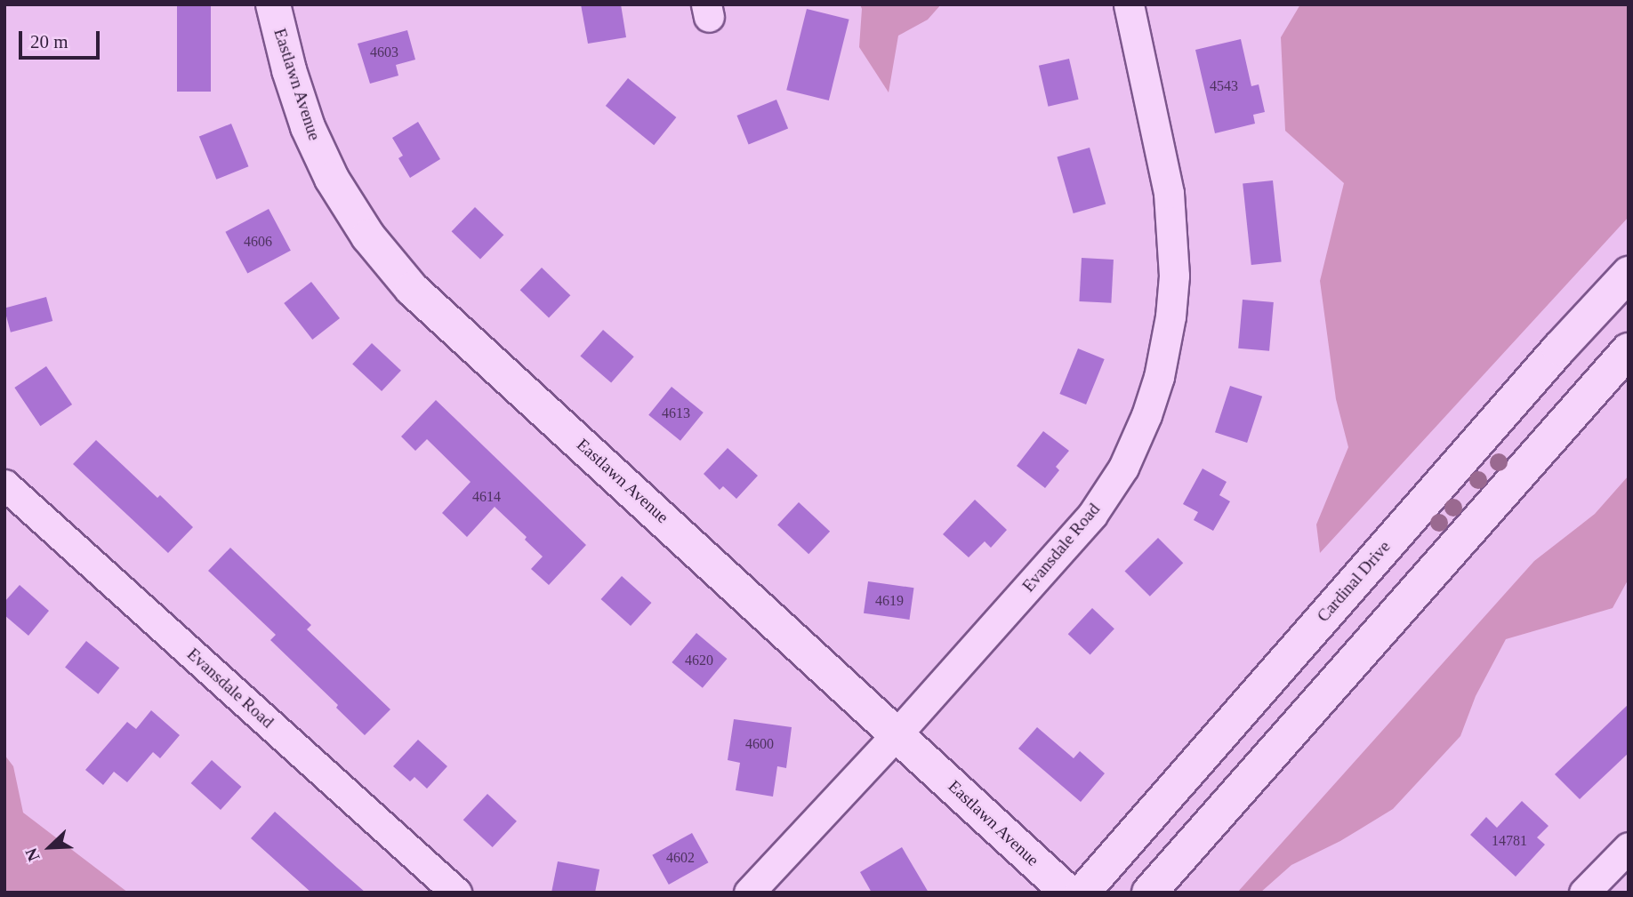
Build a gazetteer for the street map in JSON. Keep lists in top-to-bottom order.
{
  "streets": {
    "main road": ["Eastlawn Avenue", "Cardinal Drive"],
    "street": ["Evansdale Road"]
  },
  "crossings": [
    ["Eastlawn Avenue", "Evansdale Road"]
  ],
  "house_numbers": [
    "4603",
    "4543",
    "4606",
    "4613",
    "4614",
    "4619",
    "4620",
    "4600",
    "14781",
    "4602"
  ],
  "scale_bar": "20 m",
  "north": "bottom left"
}
